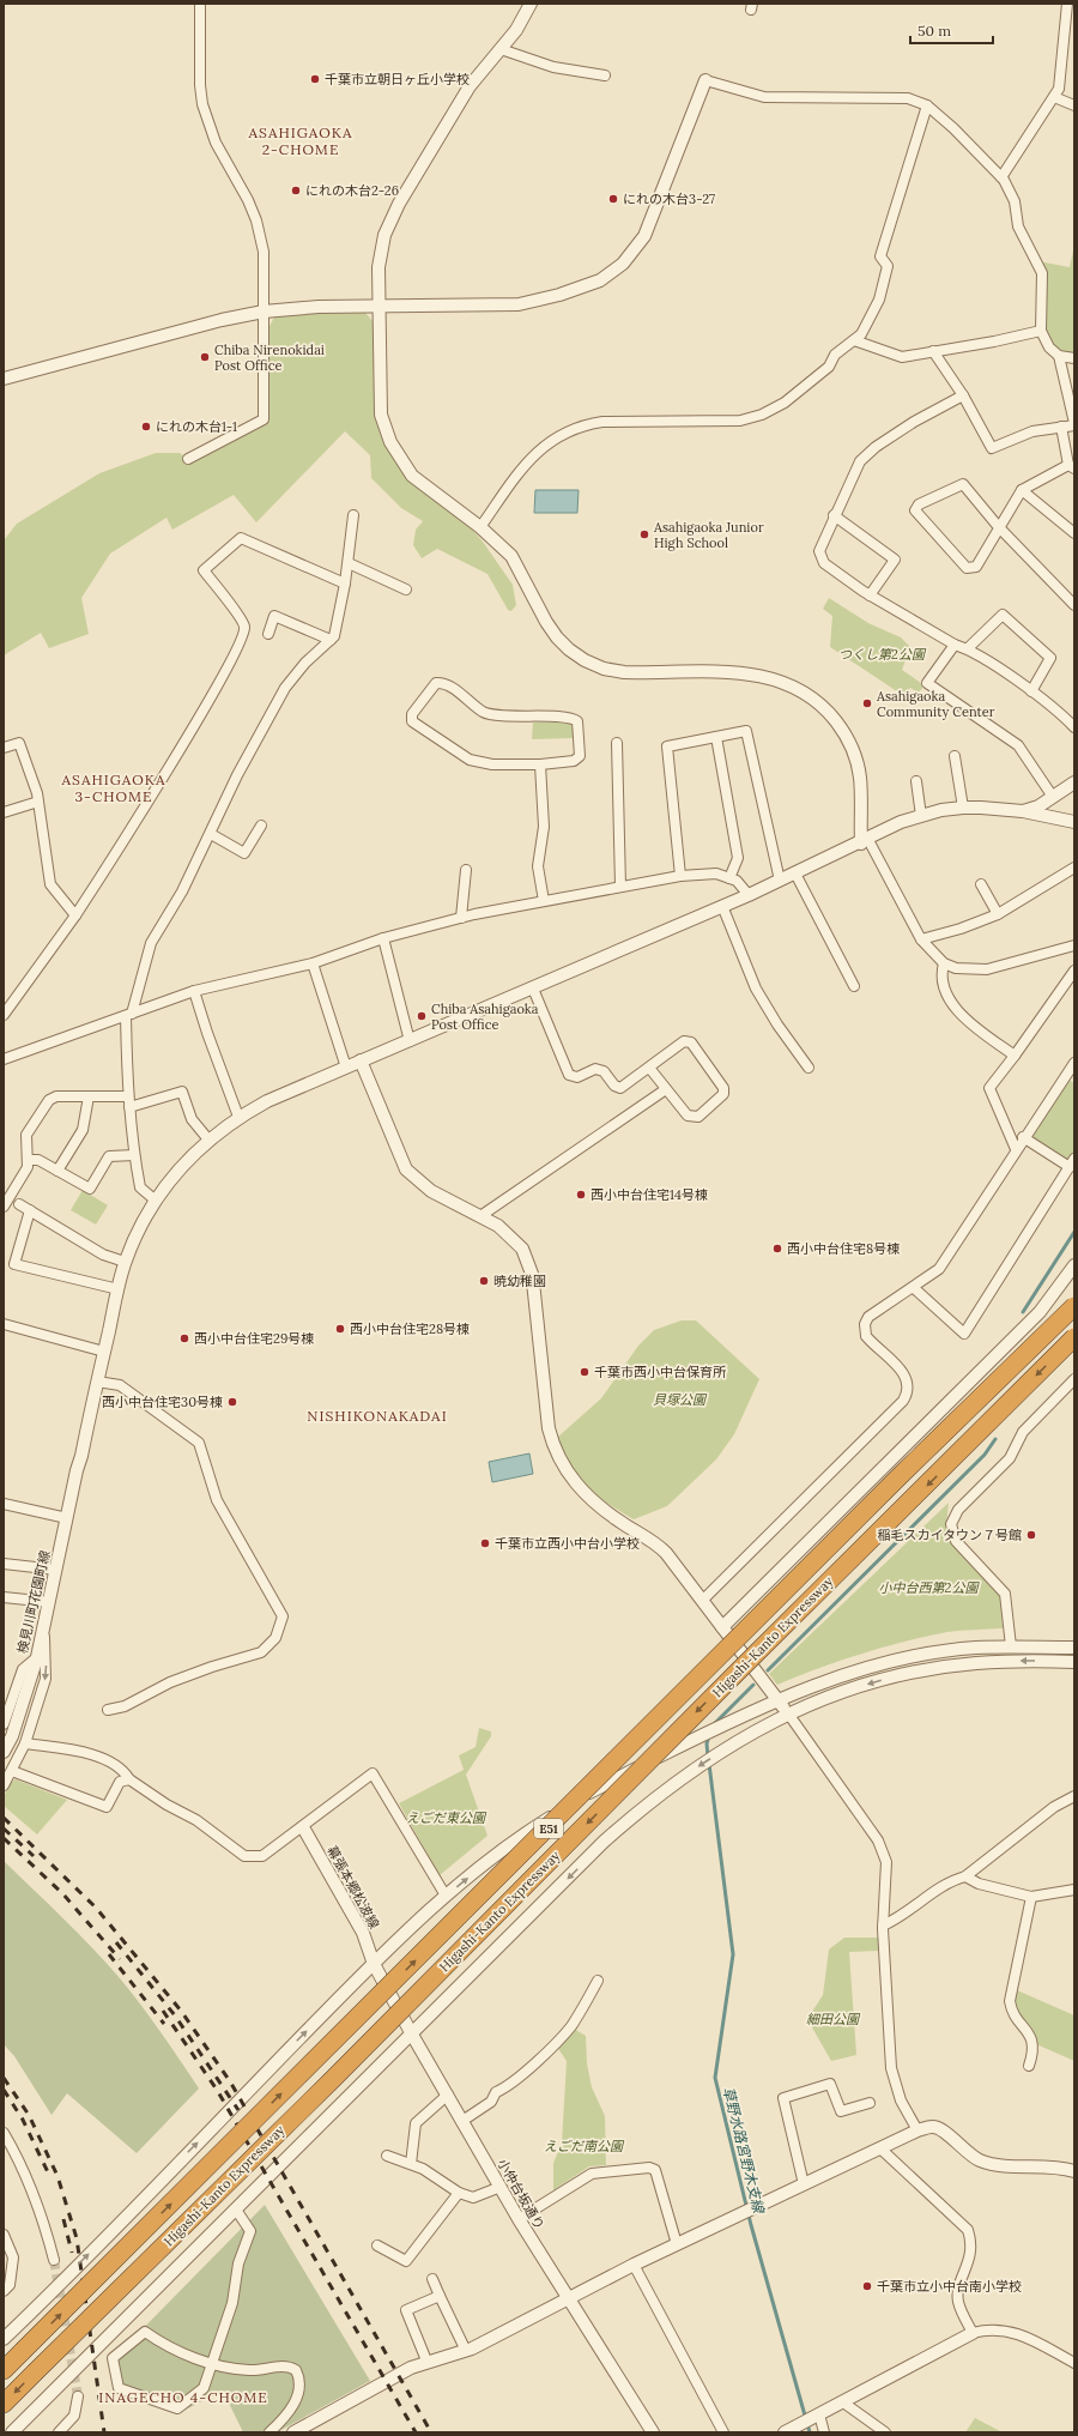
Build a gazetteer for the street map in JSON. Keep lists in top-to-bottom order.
{
  "streets": {
    "highway": ["Higashi-Kanto Expressway", "E51"],
    "street": ["検見川町花園町線", "幕張本郷松波線", "小仲台坂通り"]
  },
  "crossings": [
    ["幕張本郷松波線", "小仲台坂通り"]
  ],
  "districts": [
    "ASAHIGAOKA 2-CHOME",
    "ASAHIGAOKA 3-CHOME",
    "NISHIKONAKADAI",
    "INAGECHO 4-CHOME"
  ],
  "water": ["草野水路宮野木支線"],
  "parks": [
    "つくし第2公園",
    "貝塚公園",
    "小中台西第2公園",
    "えごだ東公園",
    "細田公園",
    "えごだ南公園"
  ],
  "places": [
    "千葉市立朝日ヶ丘小学校",
    "にれの木台2-26",
    "にれの木台3-27",
    "Chiba Nirenokidai Post Office",
    "にれの木台1-1",
    "Asahigaoka Junior High School",
    "Asahigaoka Community Center",
    "Chiba Asahigaoka Post Office",
    "西小中台住宅14号棟",
    "西小中台住宅8号棟",
    "暁幼稚園",
    "西小中台住宅28号棟",
    "西小中台住宅29号棟",
    "千葉市西小中台保育所",
    "西小中台住宅30号棟",
    "稲毛スカイタウン７号館",
    "千葉市立西小中台小学校",
    "千葉市立小中台南小学校"
  ],
  "scale_bar": "50 m"
}
